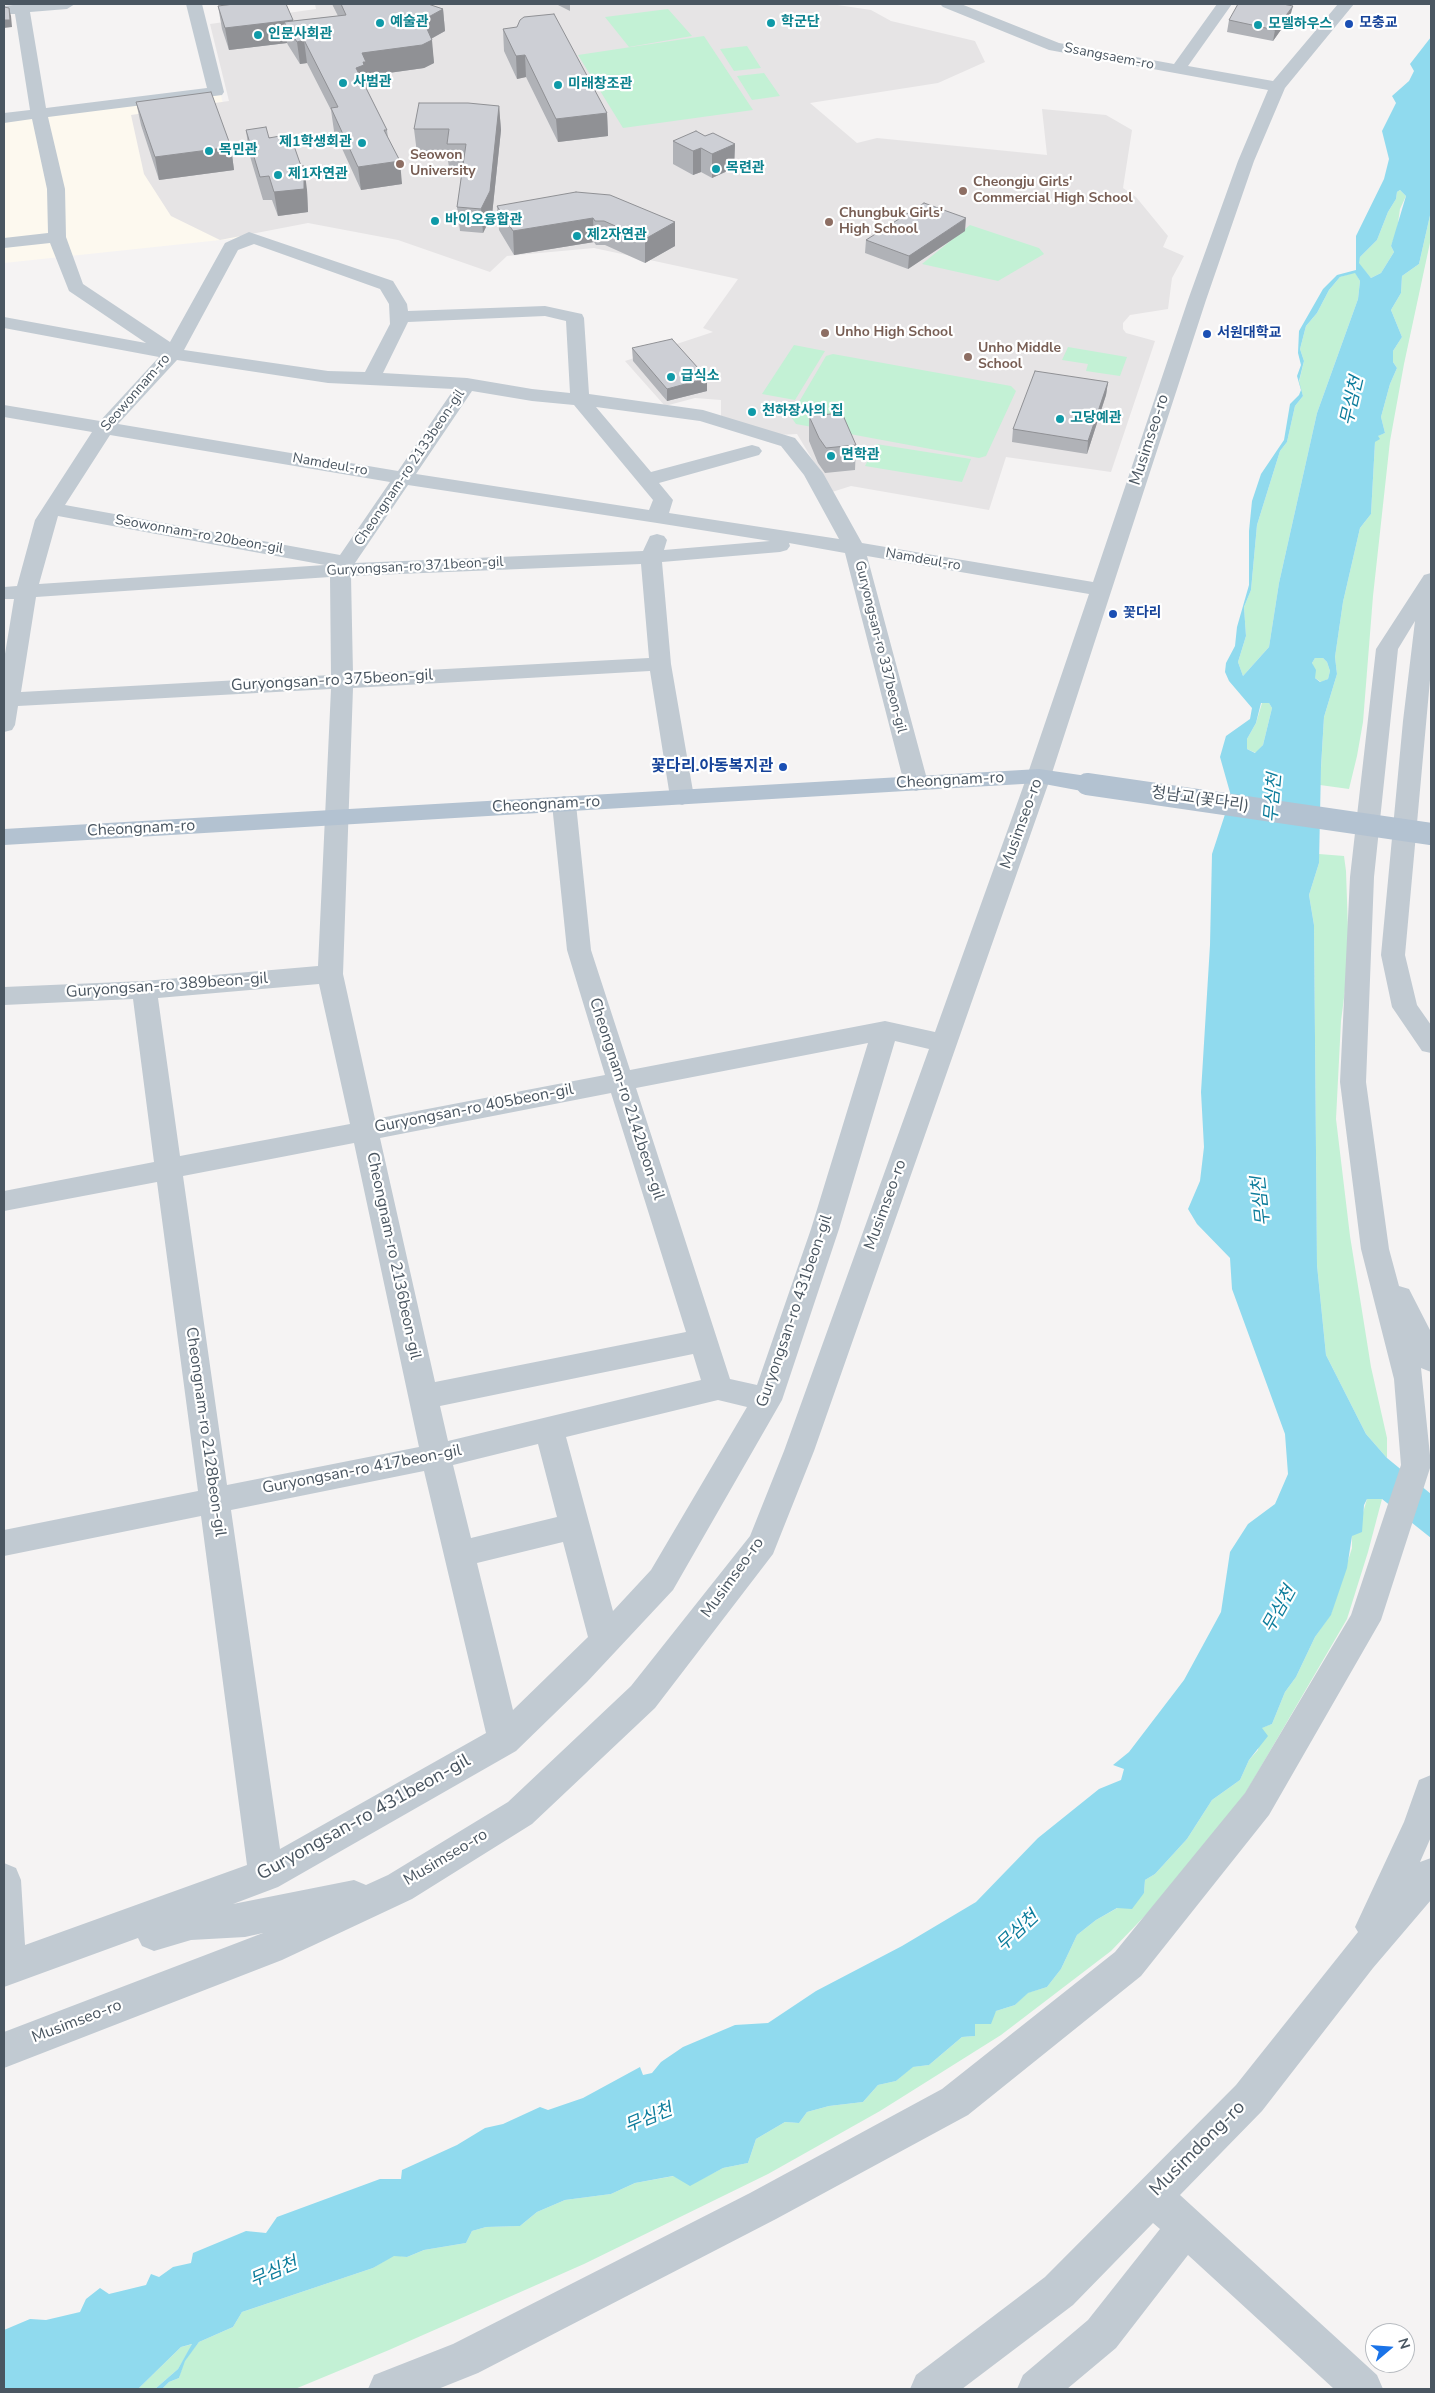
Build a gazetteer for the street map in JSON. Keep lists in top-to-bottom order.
{
  "streets": {
    "main road": ["Cheongnam-ro", "청남교(꽃다리)"],
    "street": [
      "Ssangsaem-ro",
      "Seowonnam-ro",
      "Musimseo-ro",
      "Namdeul-ro",
      "Cheongnam-ro 2133beon-gil",
      "Seowonnam-ro 20beon-gil",
      "Guryongsan-ro 371beon-gil",
      "Guryongsan-ro 337beon-gil",
      "Guryongsan-ro 375beon-gil",
      "Guryongsan-ro 389beon-gil",
      "Cheongnam-ro 2142beon-gil",
      "Guryongsan-ro 405beon-gil",
      "Cheongnam-ro 2136beon-gil",
      "Guryongsan-ro 431beon-gil",
      "Cheongnam-ro 2128beon-gil",
      "Guryongsan-ro 417beon-gil",
      "Musimdong-ro"
    ]
  },
  "crossings": [
    ["Ssangsaem-ro", "Musimseo-ro"],
    ["Seowonnam-ro", "Namdeul-ro"],
    ["Seowonnam-ro", "Seowonnam-ro 20beon-gil"],
    ["Seowonnam-ro", "Guryongsan-ro 371beon-gil"],
    ["Seowonnam-ro", "Guryongsan-ro 337beon-gil"],
    ["Seowonnam-ro", "Guryongsan-ro 375beon-gil"],
    ["Musimseo-ro", "Namdeul-ro"],
    ["Musimseo-ro", "Cheongnam-ro"],
    ["Musimseo-ro", "Guryongsan-ro 405beon-gil"],
    ["Namdeul-ro", "Cheongnam-ro 2133beon-gil"],
    ["Namdeul-ro", "Guryongsan-ro 371beon-gil"],
    ["Namdeul-ro", "Guryongsan-ro 337beon-gil"],
    ["Cheongnam-ro 2133beon-gil", "Seowonnam-ro 20beon-gil"],
    ["Cheongnam-ro 2133beon-gil", "Guryongsan-ro 371beon-gil"],
    ["Cheongnam-ro 2133beon-gil", "Guryongsan-ro 337beon-gil"],
    ["Seowonnam-ro 20beon-gil", "Guryongsan-ro 371beon-gil"],
    ["Guryongsan-ro 337beon-gil", "Cheongnam-ro"],
    ["Cheongnam-ro", "청남교(꽃다리)"],
    ["Cheongnam-ro", "Cheongnam-ro 2142beon-gil"],
    ["Cheongnam-ro", "Cheongnam-ro 2136beon-gil"],
    ["Guryongsan-ro 389beon-gil", "Cheongnam-ro 2136beon-gil"],
    ["Guryongsan-ro 389beon-gil", "Cheongnam-ro 2128beon-gil"],
    ["Cheongnam-ro 2142beon-gil", "Guryongsan-ro 405beon-gil"],
    ["Cheongnam-ro 2142beon-gil", "Guryongsan-ro 417beon-gil"],
    ["Guryongsan-ro 405beon-gil", "Cheongnam-ro 2136beon-gil"],
    ["Guryongsan-ro 405beon-gil", "Guryongsan-ro 431beon-gil"],
    ["Guryongsan-ro 405beon-gil", "Cheongnam-ro 2128beon-gil"],
    ["Cheongnam-ro 2136beon-gil", "Guryongsan-ro 431beon-gil"],
    ["Cheongnam-ro 2136beon-gil", "Guryongsan-ro 417beon-gil"],
    ["Guryongsan-ro 431beon-gil", "Cheongnam-ro 2128beon-gil"],
    ["Cheongnam-ro 2128beon-gil", "Guryongsan-ro 417beon-gil"]
  ],
  "water": ["무심천"],
  "places": [
    "예술관",
    "학군단",
    "모충교",
    "모델하우스",
    "인문사회관",
    "사범관",
    "미래창조관",
    "제1학생회관",
    "목민관",
    "Seowon University",
    "목련관",
    "제1자연관",
    "Cheongju Girls' Commercial High School",
    "바이오융합관",
    "Chungbuk Girls' High School",
    "제2자연관",
    "Unho High School",
    "서원대학교",
    "Unho Middle School",
    "급식소",
    "천하장사의 집",
    "고당예관",
    "면학관",
    "꽃다리",
    "꽃다리.아동복지관"
  ],
  "north": "right"
}
